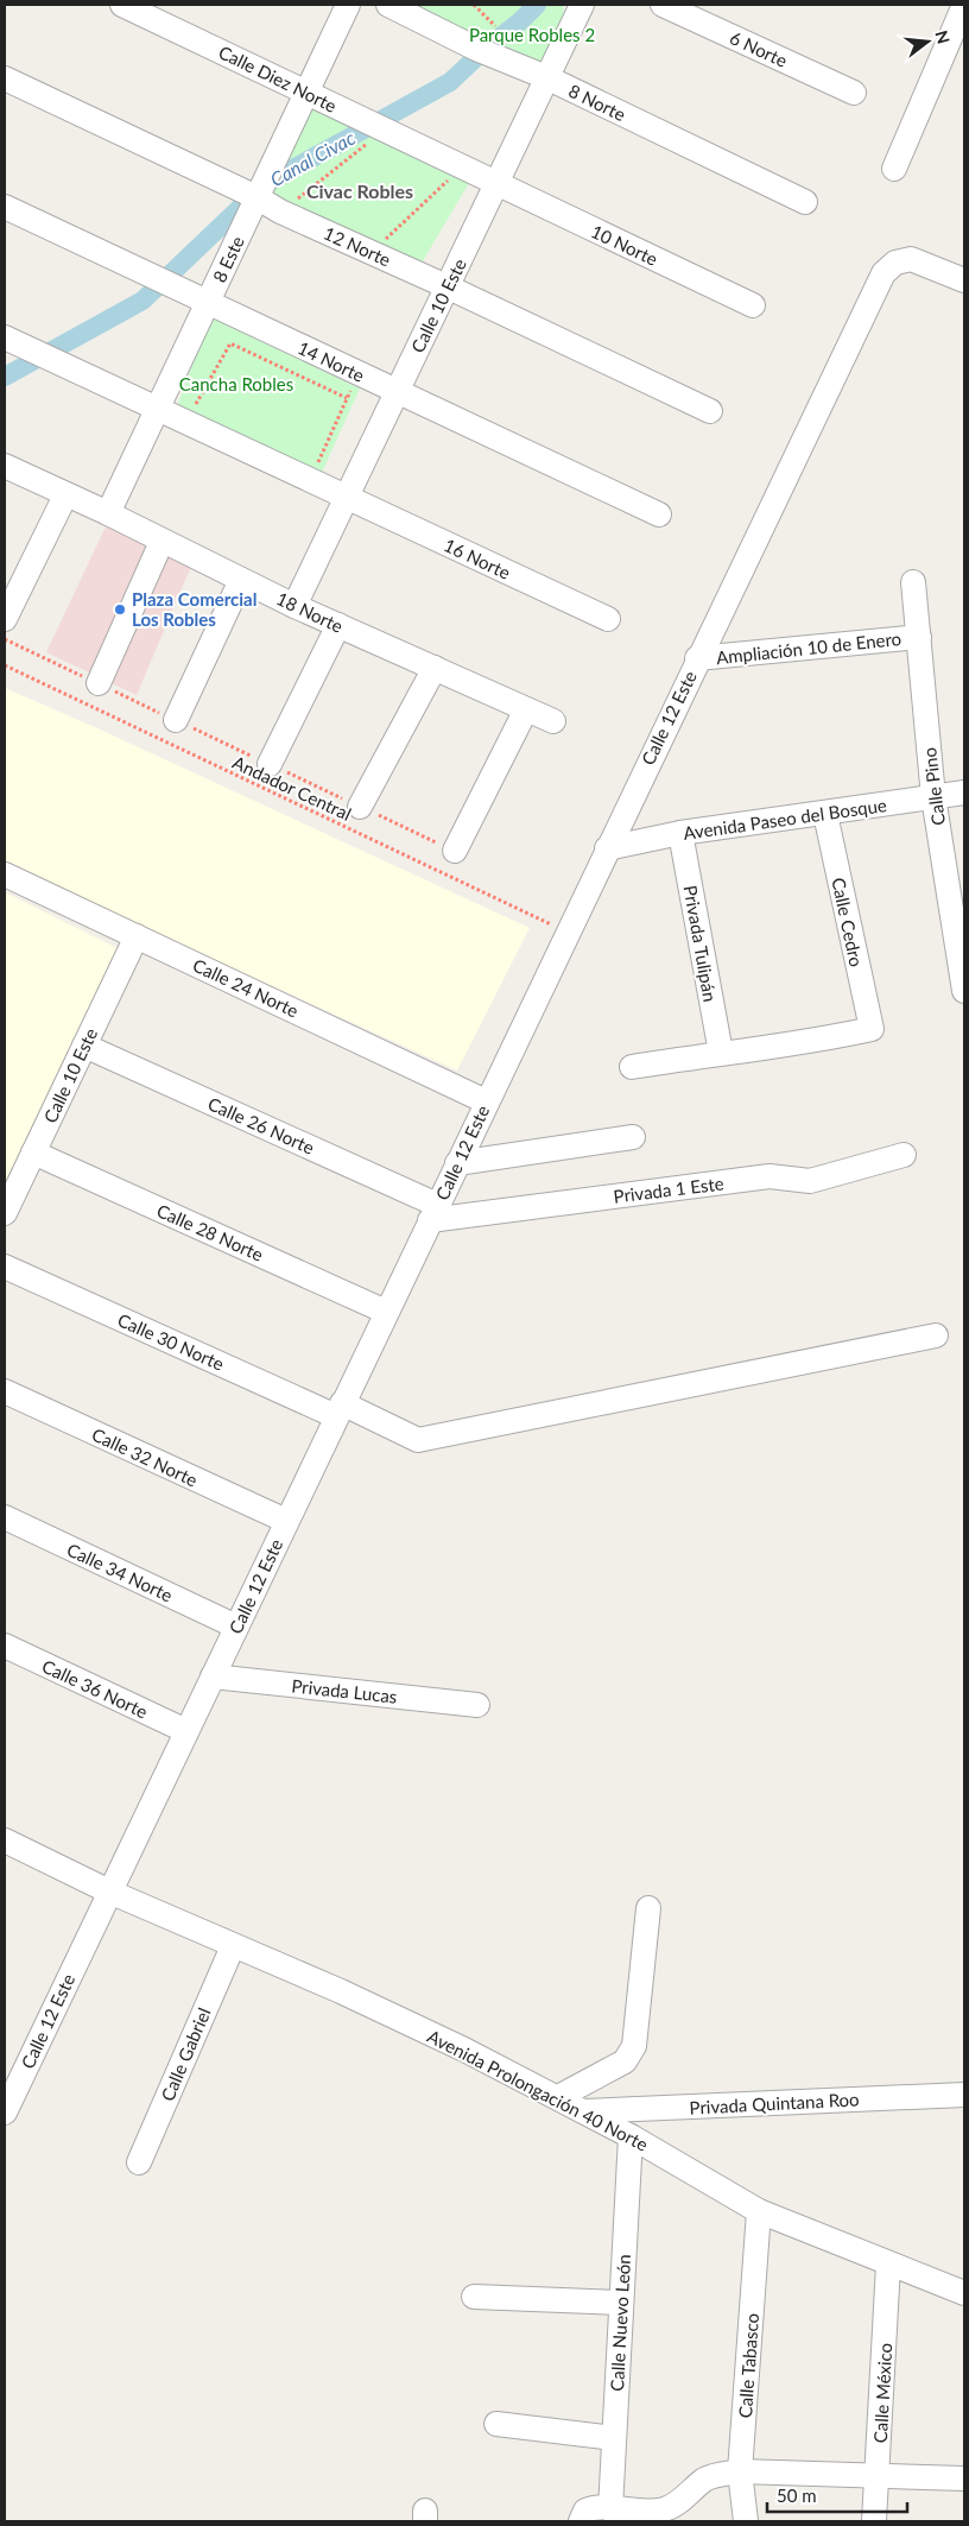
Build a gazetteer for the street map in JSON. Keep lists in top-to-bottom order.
{
  "streets": {
    "street": [
      "6 Norte",
      "Calle Diez Norte",
      "8 Norte",
      "10 Norte",
      "12 Norte",
      "8 Este",
      "Calle 10 Este",
      "14 Norte",
      "16 Norte",
      "18 Norte",
      "Ampliación 10 de Enero",
      "Calle 12 Este",
      "Calle Pino",
      "Avenida Paseo del Bosque",
      "Calle Cedro",
      "Privada Tulipán",
      "Calle 24 Norte",
      "Calle 26 Norte",
      "Privada 1 Este",
      "Calle 28 Norte",
      "Calle 30 Norte",
      "Calle 32 Norte",
      "Calle 34 Norte",
      "Calle 36 Norte",
      "Privada Lucas",
      "Calle Gabriel",
      "Avenida Prolongación 40 Norte",
      "Privada Quintana Roo",
      "Calle Nuevo León",
      "Calle Tabasco",
      "Calle México"
    ],
    "path": ["Andador Central"]
  },
  "crossings": [
    ["Calle Diez Norte", "10 Norte"],
    ["Calle Diez Norte", "8 Este"],
    ["Calle Diez Norte", "Calle 10 Este"],
    ["8 Norte", "Calle 10 Este"],
    ["10 Norte", "Calle 10 Este"],
    ["12 Norte", "8 Este"],
    ["12 Norte", "Calle 10 Este"],
    ["8 Este", "14 Norte"],
    ["8 Este", "16 Norte"],
    ["8 Este", "18 Norte"],
    ["Calle 10 Este", "14 Norte"],
    ["Calle 10 Este", "16 Norte"],
    ["Calle 10 Este", "18 Norte"],
    ["Calle 10 Este", "Calle 24 Norte"],
    ["Calle 10 Este", "Calle 26 Norte"],
    ["Calle 10 Este", "Calle 28 Norte"],
    ["Ampliación 10 de Enero", "Calle 12 Este"],
    ["Ampliación 10 de Enero", "Calle Pino"],
    ["Calle 12 Este", "Andador Central"],
    ["Calle 12 Este", "Avenida Paseo del Bosque"],
    ["Calle 12 Este", "Calle 24 Norte"],
    ["Calle 12 Este", "Calle 26 Norte"],
    ["Calle 12 Este", "Privada 1 Este"],
    ["Calle 12 Este", "Calle 28 Norte"],
    ["Calle 12 Este", "Calle 30 Norte"],
    ["Calle 12 Este", "Calle 32 Norte"],
    ["Calle 12 Este", "Calle 34 Norte"],
    ["Calle 12 Este", "Calle 36 Norte"],
    ["Calle 12 Este", "Privada Lucas"],
    ["Calle 12 Este", "Avenida Prolongación 40 Norte"],
    ["Calle Pino", "Avenida Paseo del Bosque"],
    ["Avenida Paseo del Bosque", "Calle Cedro"],
    ["Avenida Paseo del Bosque", "Privada Tulipán"],
    ["Calle Cedro", "Privada Tulipán"],
    ["Calle 26 Norte", "Privada 1 Este"],
    ["Calle Gabriel", "Avenida Prolongación 40 Norte"],
    ["Avenida Prolongación 40 Norte", "Privada Quintana Roo"],
    ["Avenida Prolongación 40 Norte", "Calle Nuevo León"],
    ["Avenida Prolongación 40 Norte", "Calle Tabasco"],
    ["Avenida Prolongación 40 Norte", "Calle México"]
  ],
  "districts": ["Civac Robles"],
  "water": ["Canal Civac"],
  "parks": ["Parque Robles 2", "Cancha Robles"],
  "places": ["Plaza Comercial Los Robles"],
  "scale_bar": "50 m",
  "north": "right"
}
